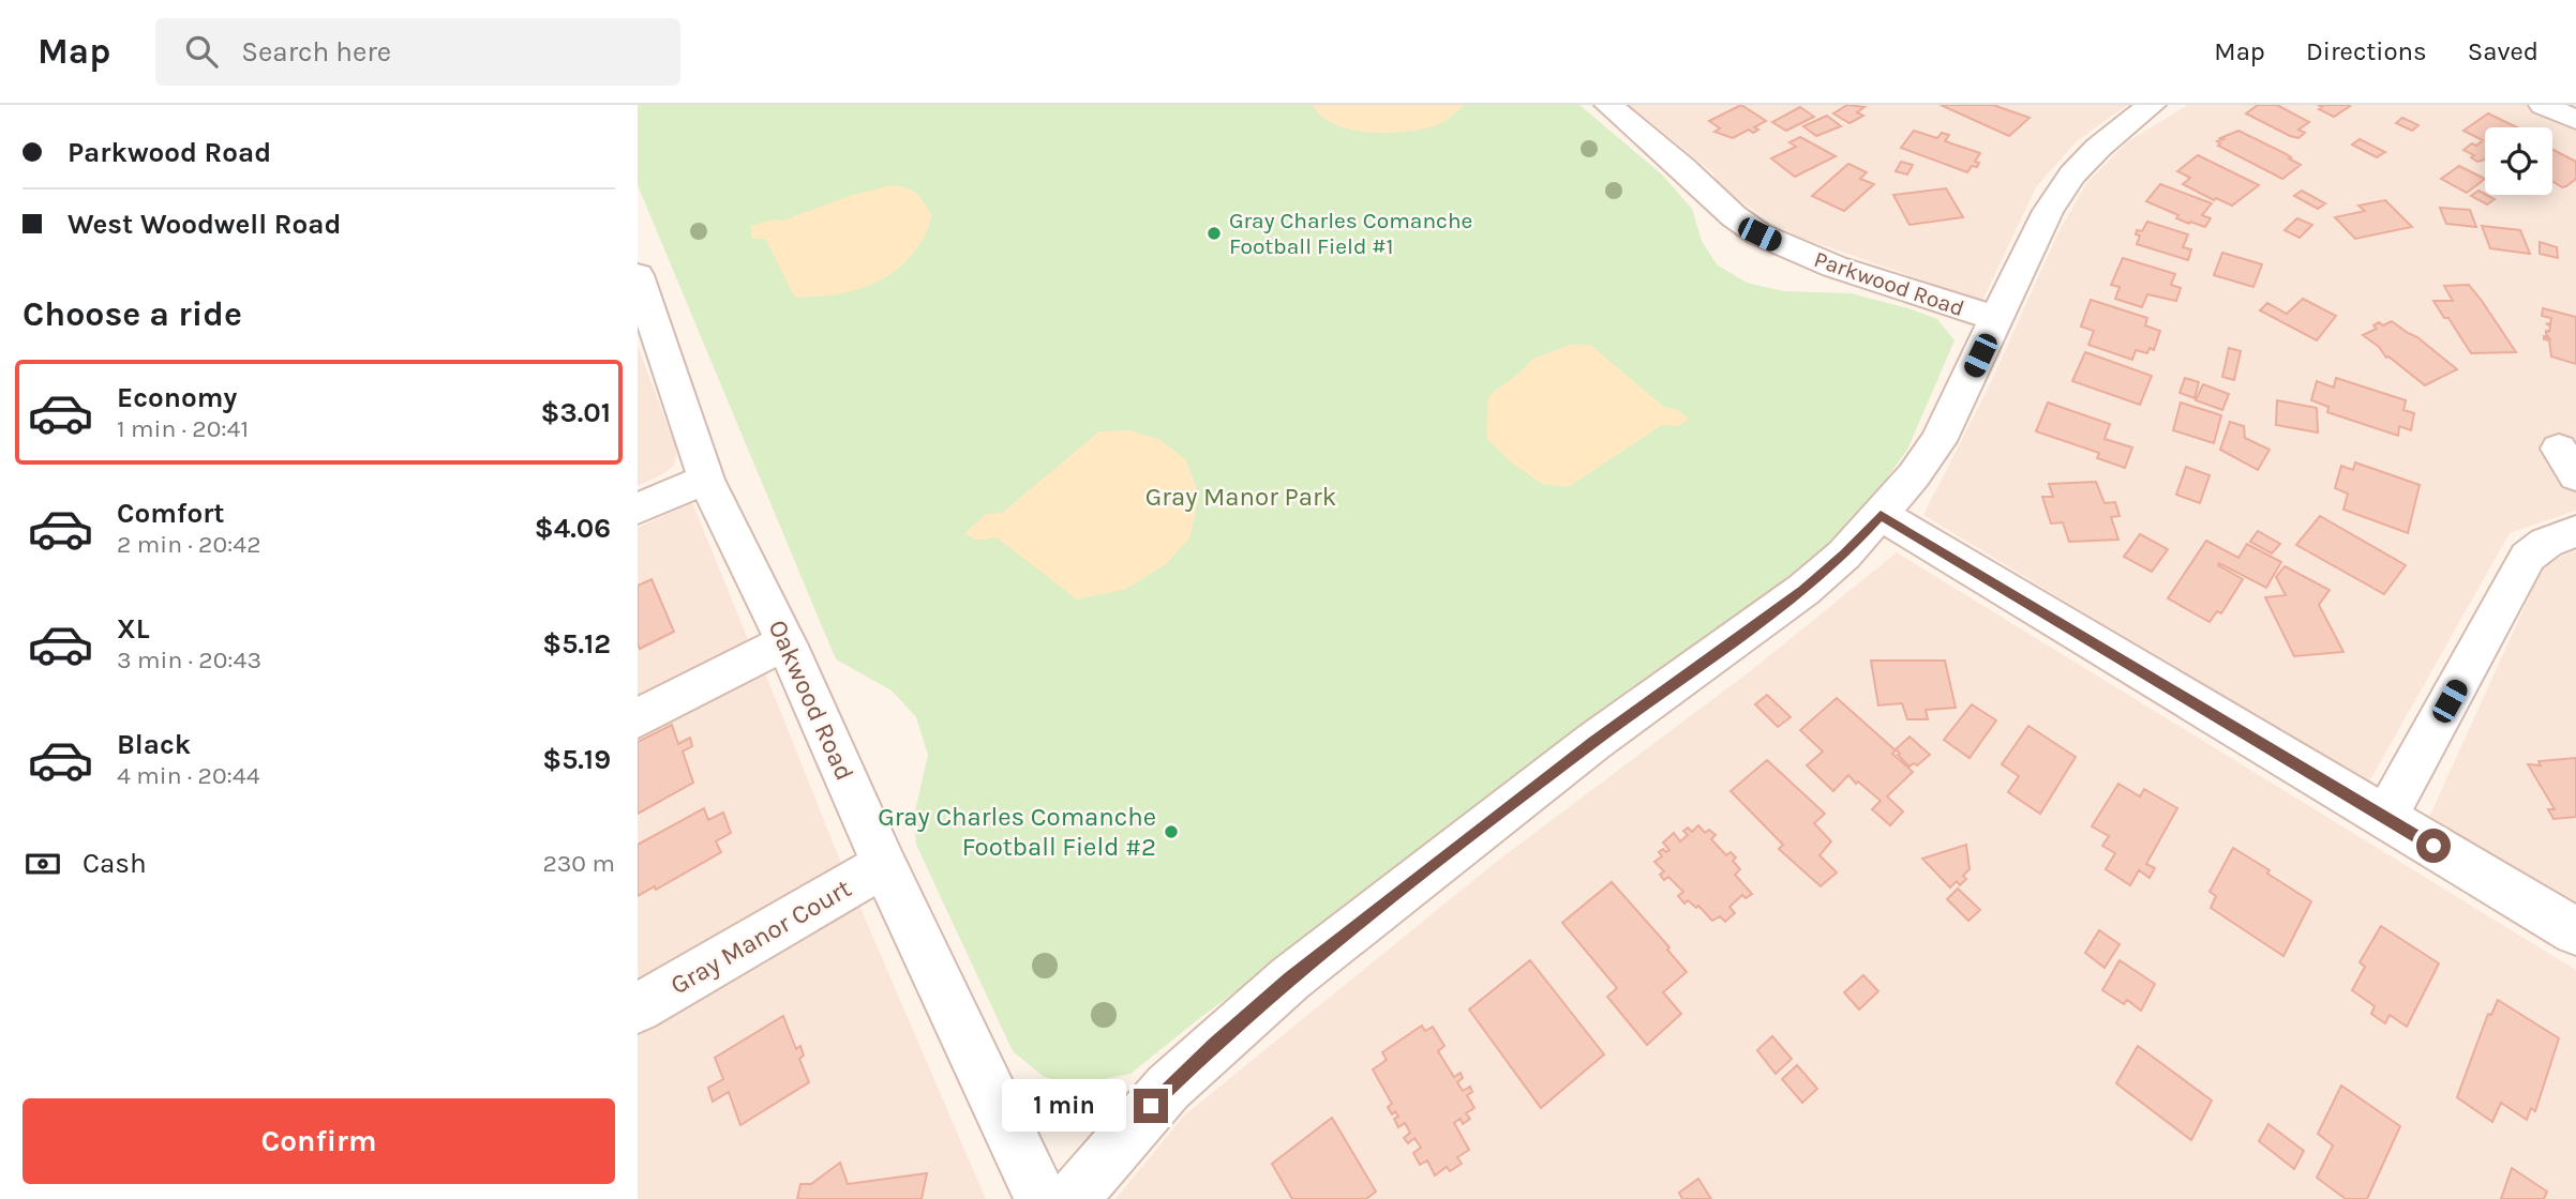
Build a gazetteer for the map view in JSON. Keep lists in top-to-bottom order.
{
  "streets": {
    "street": ["Parkwood Road", "Oakwood Road", "Gray Manor Court"]
  },
  "crossings": [
    ["Oakwood Road", "Gray Manor Court"]
  ],
  "parks": ["Gray Manor Park"],
  "places": ["Gray Charles Comanche Football Field #1", "Gray Charles Comanche Football Field #2"],
  "page": {
    "header": "Map",
    "search": "Search here",
    "nav": ["Map", "Directions", "Saved"],
    "banner": ["Parkwood Road", "West Woodwell Road"],
    "heading": "Choose a ride",
    "list": [
      {
        "name": "Economy",
        "note": "1 min · 20:41",
        "value": "$3.01"
      },
      {
        "name": "Comfort",
        "note": "2 min · 20:42",
        "value": "$4.06"
      },
      {
        "name": "XL",
        "note": "3 min · 20:43",
        "value": "$5.12"
      },
      {
        "name": "Black",
        "note": "4 min · 20:44",
        "value": "$5.19"
      }
    ],
    "pay": ["Cash", "230 m"],
    "bubble": "1 min",
    "buttons": "Confirm"
  }
}
